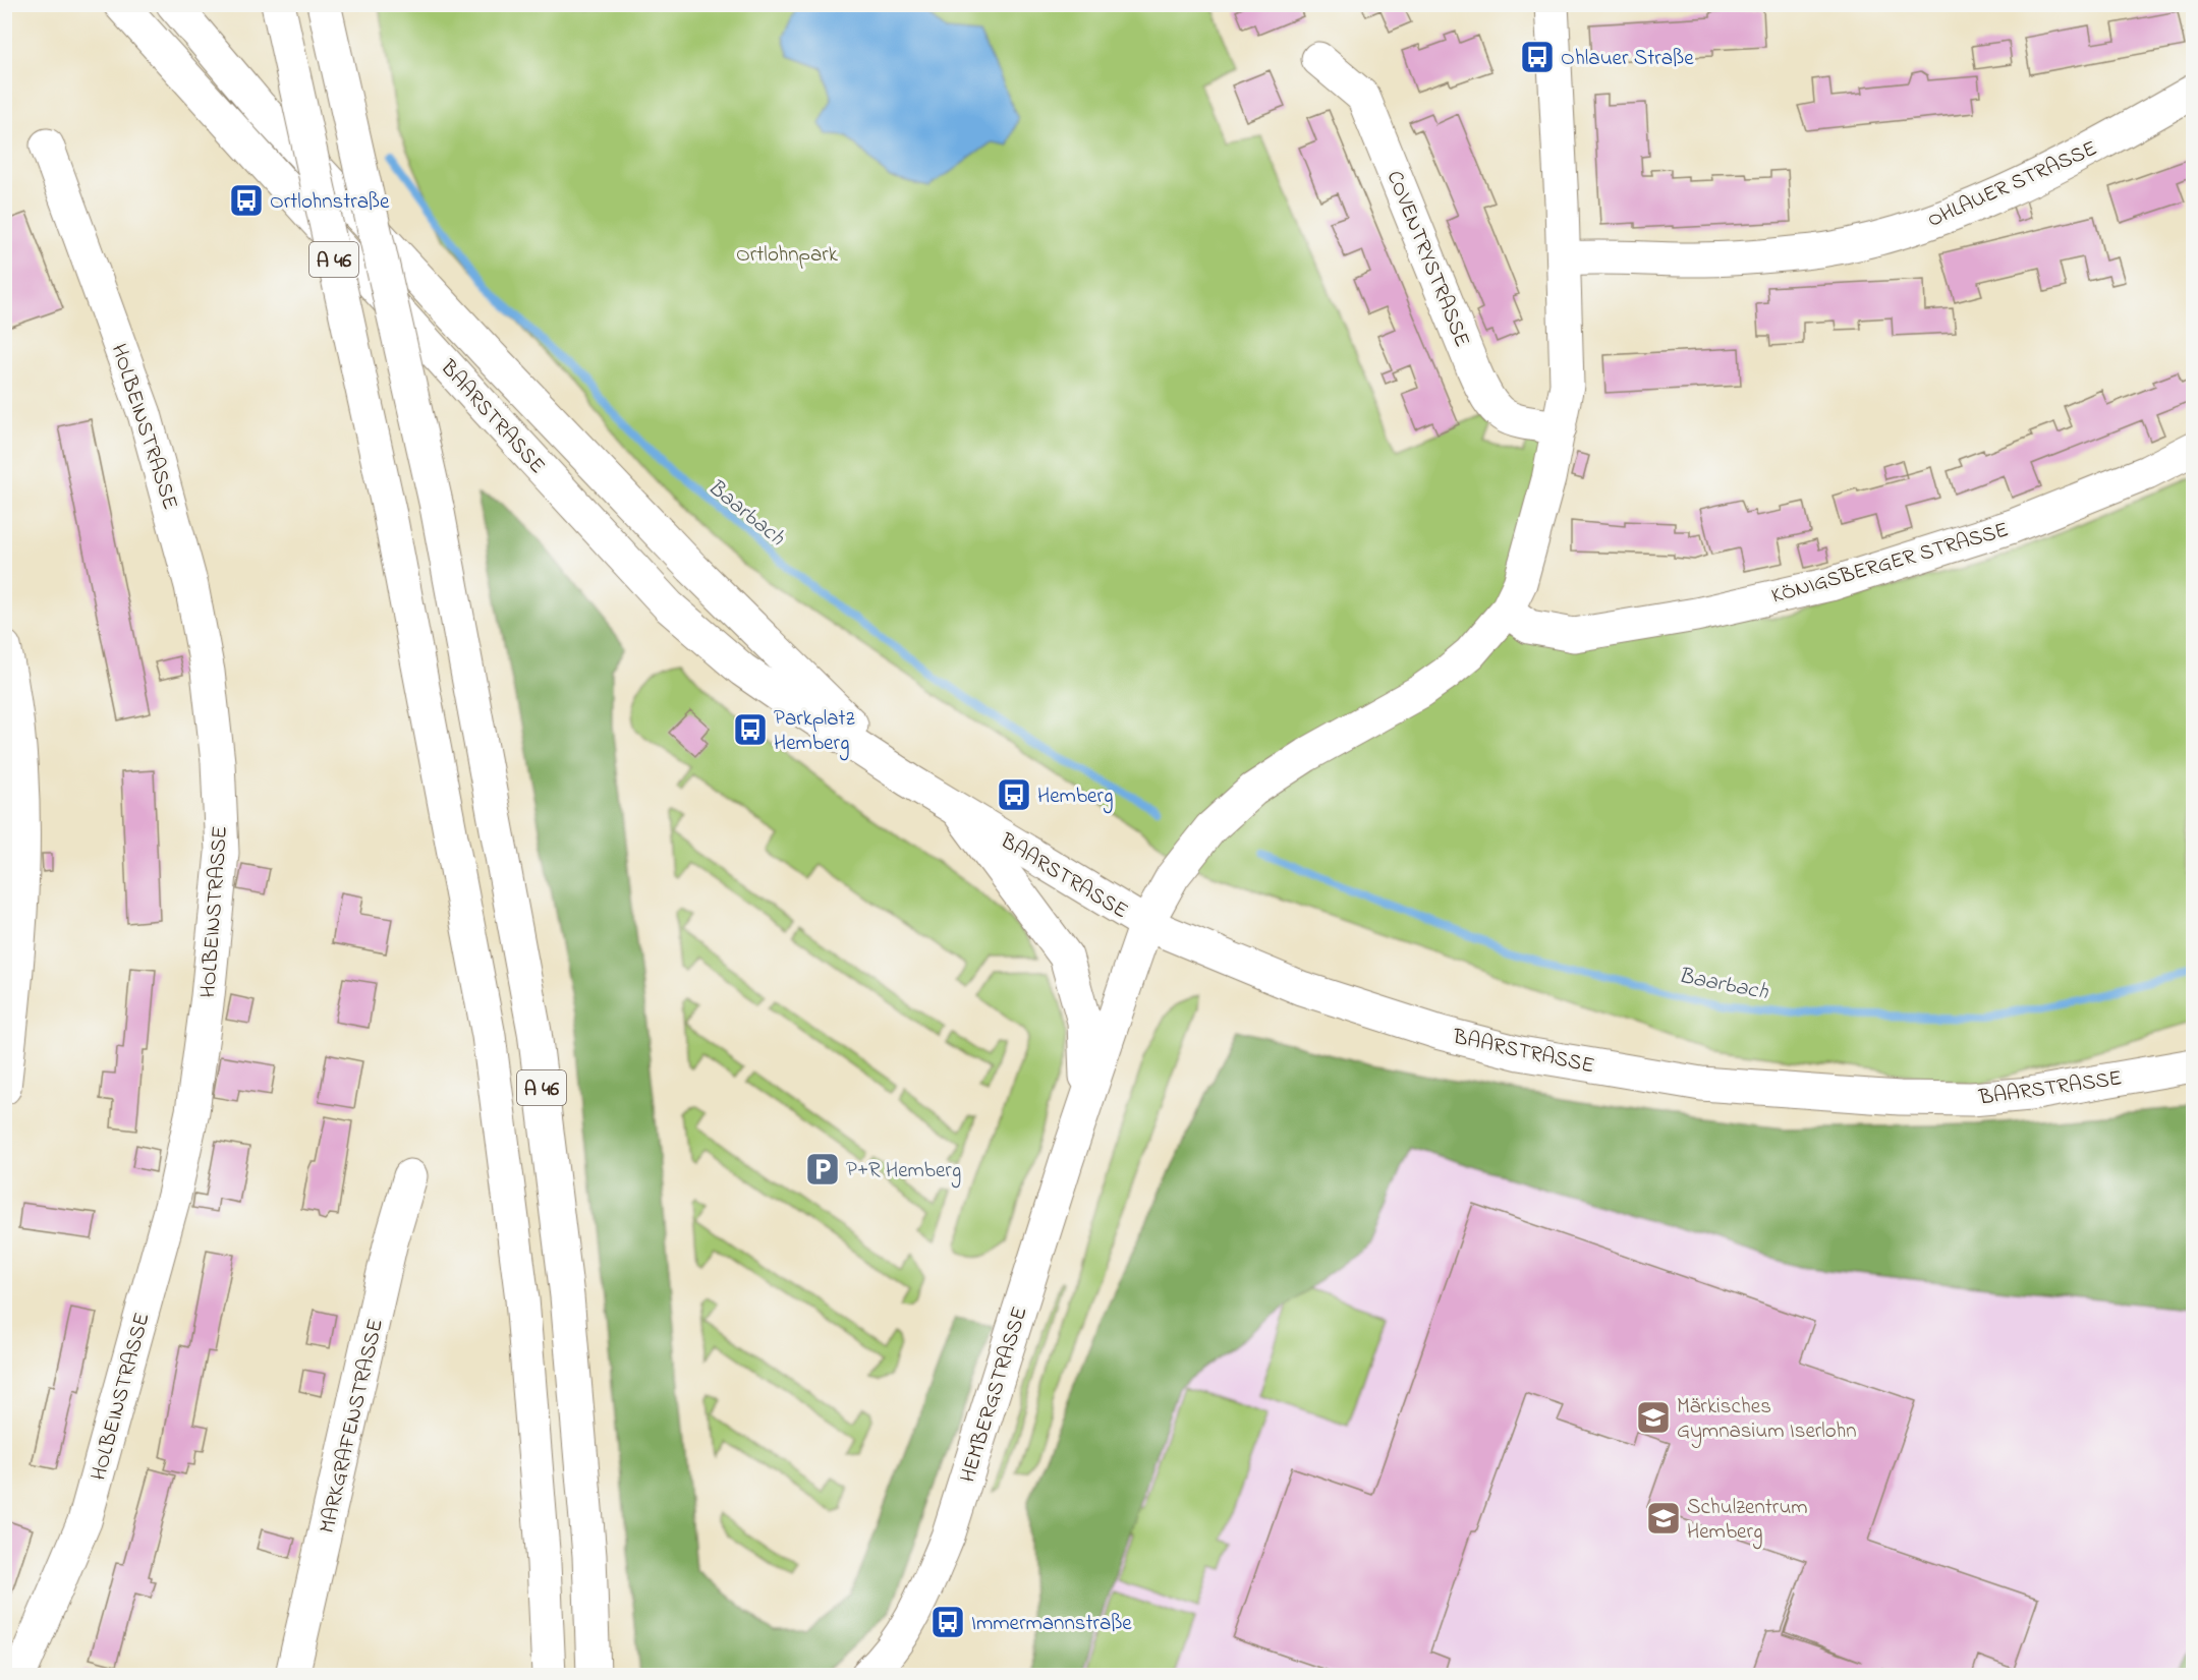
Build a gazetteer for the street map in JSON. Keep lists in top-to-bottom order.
{
  "streets": {
    "main road": [
      "OHLAUER STRASSE",
      "COVENTRYSTRASSE",
      "A 46",
      "BAARSTRASSE",
      "HOLBEINSTRASSE",
      "KÖNIGSBERGER STRASSE",
      "HEMBERGSTRASSE",
      "MARKGRAFENSTRASSE"
    ]
  },
  "crossings": [
    ["OHLAUER STRASSE", "HEMBERGSTRASSE"],
    ["COVENTRYSTRASSE", "HEMBERGSTRASSE"],
    ["BAARSTRASSE", "HEMBERGSTRASSE"],
    ["KÖNIGSBERGER STRASSE", "HEMBERGSTRASSE"]
  ],
  "water": ["Baarbach"],
  "parks": ["Ortlohnpark"],
  "places": {
    "bus stop": [
      "Ohlauer Straße",
      "Ortlohnstraße",
      "Parkplatz Hemberg",
      "Hemberg",
      "Immermannstraße"
    ],
    "parking": ["P+R Hemberg"],
    "school or university": ["Märkisches Gymnasium Iserlohn", "Schulzentrum Hemberg"]
  }
}
